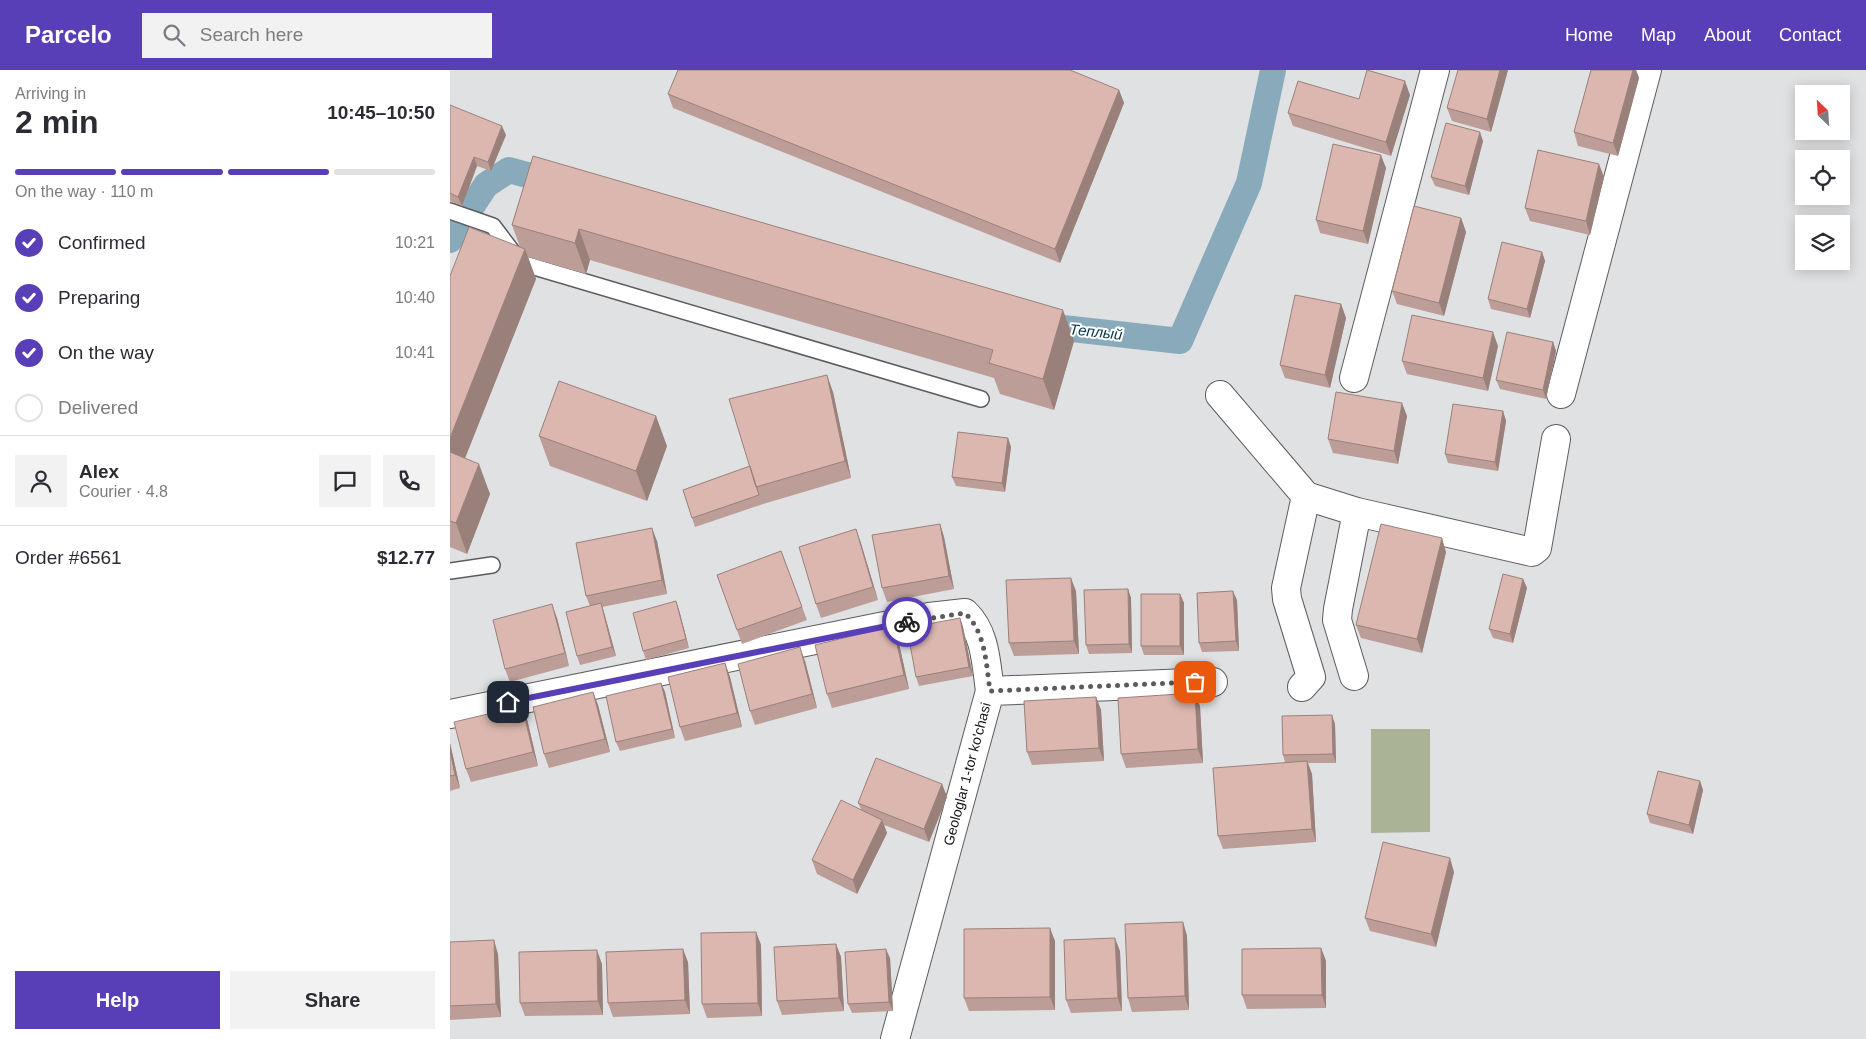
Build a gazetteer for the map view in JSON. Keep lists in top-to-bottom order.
{
  "streets": {
    "street": ["Geologlar 1-tor ko'chasi"]
  },
  "water": ["Теплый"],
  "north": "top left",
  "page": {
    "header": "Parcelo",
    "search": "Search here",
    "nav": [
      "Home",
      "Map",
      "About",
      "Contact"
    ],
    "heading": ["2 min", "Arriving in", "10:45–10:50"],
    "panel": [
      "Alex",
      "Courier · 4.8",
      "Order #6561",
      "$12.77"
    ],
    "bar": "On the way · 110 m",
    "list": [
      ["Confirmed", "10:21"],
      ["Preparing", "10:40"],
      ["On the way", "10:41"],
      "Delivered"
    ],
    "buttons": ["Help", "Share"]
  }
}
